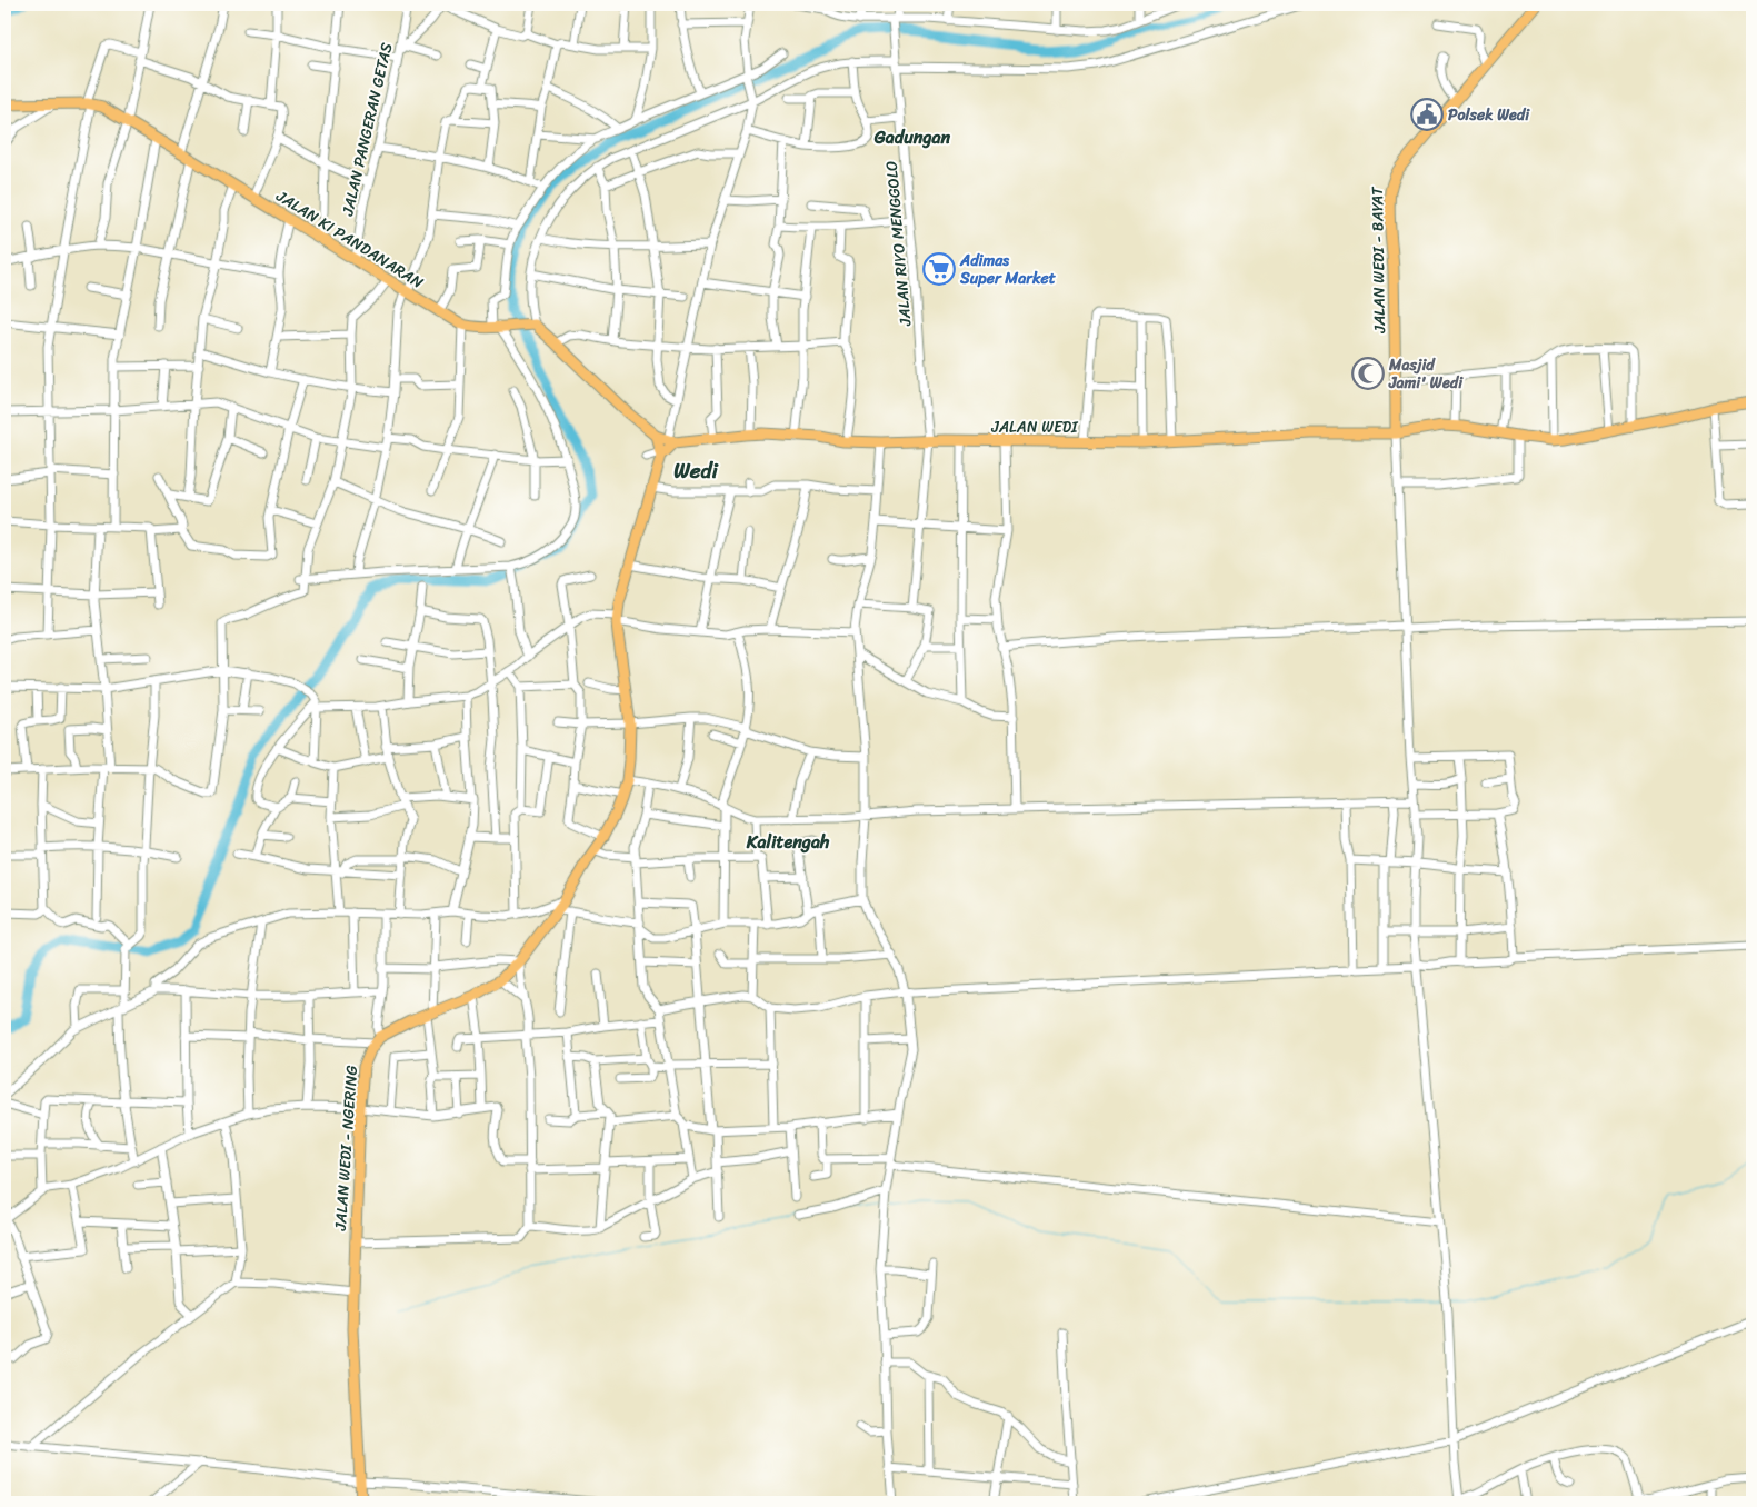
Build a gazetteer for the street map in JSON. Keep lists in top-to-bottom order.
{
  "streets": {
    "main road": [
      "JALAN KI PANDANARAN",
      "JALAN WEDI - BAYAT",
      "JALAN WEDI",
      "JALAN WEDI - NGERING"
    ],
    "street": ["JALAN PANGERAN GETAS", "JALAN RIYO MENGGOLO"]
  },
  "crossings": [
    ["JALAN PANGERAN GETAS", "JALAN KI PANDANARAN"],
    ["JALAN RIYO MENGGOLO", "JALAN WEDI"],
    ["JALAN WEDI - BAYAT", "JALAN WEDI"]
  ],
  "districts": ["Gadungan", "Wedi", "Kalitengah"],
  "places": {
    "public building": ["Polsek Wedi"],
    "supermarket": ["Adimas Super Market"],
    "mosque": ["Masjid Jami' Wedi"]
  }
}
